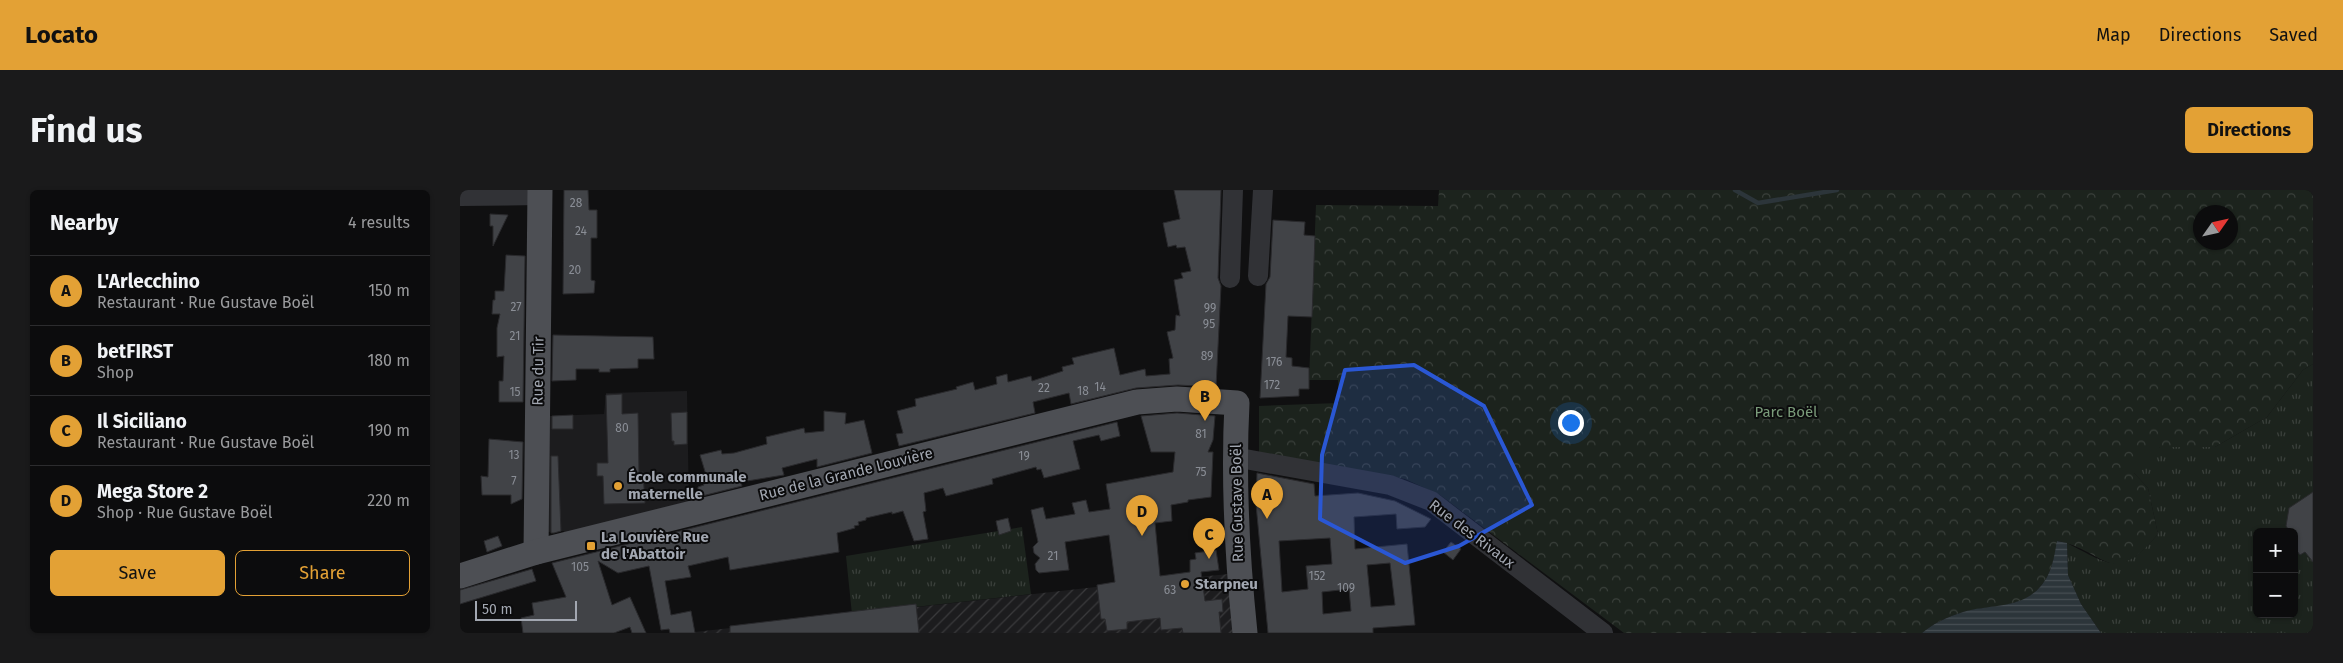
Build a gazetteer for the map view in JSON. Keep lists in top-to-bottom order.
{
  "streets": {
    "main road": ["Rue du Tir", "Rue de la Grande Louvière", "Rue Gustave Boël"],
    "street": ["Rue des Rivaux"]
  },
  "crossings": [
    ["Rue du Tir", "Rue de la Grande Louvière"],
    ["Rue de la Grande Louvière", "Rue Gustave Boël"],
    ["Rue Gustave Boël", "Rue des Rivaux"]
  ],
  "parks": ["Parc Boël"],
  "places": {
    "other": ["École communale maternelle", "Starpneu"],
    "transit": ["La Louvière Rue de l'Abattoir"]
  },
  "house_numbers": [
    "28",
    "24",
    "20",
    "27",
    "99",
    "95",
    "21",
    "89",
    "176",
    "172",
    "14",
    "22",
    "18",
    "15",
    "80",
    "81",
    "13",
    "19",
    "75",
    "7",
    "21",
    "105",
    "152",
    "109",
    "63"
  ],
  "scale_bar": "50 m",
  "north": "top right",
  "page": {
    "header": "Locato",
    "nav": ["Map", "Directions", "Saved"],
    "buttons": [
      "Directions",
      ["Save", "Share"]
    ],
    "title": "Find us",
    "heading": ["Nearby", "4 results"],
    "list": [
      {
        "mark": "A",
        "name": "L'Arlecchino",
        "note": "Restaurant · Rue Gustave Boël",
        "value": "150 m"
      },
      {
        "mark": "B",
        "name": "betFIRST",
        "note": "Shop",
        "value": "180 m"
      },
      {
        "mark": "C",
        "name": "Il Siciliano",
        "note": "Restaurant · Rue Gustave Boël",
        "value": "190 m"
      },
      {
        "mark": "D",
        "name": "Mega Store 2",
        "note": "Shop · Rue Gustave Boël",
        "value": "220 m"
      }
    ],
    "pins": [
      "B",
      "A",
      "D",
      "C"
    ],
    "map_buttons": ["+", "−"],
    "scale": "50 m"
  }
}
